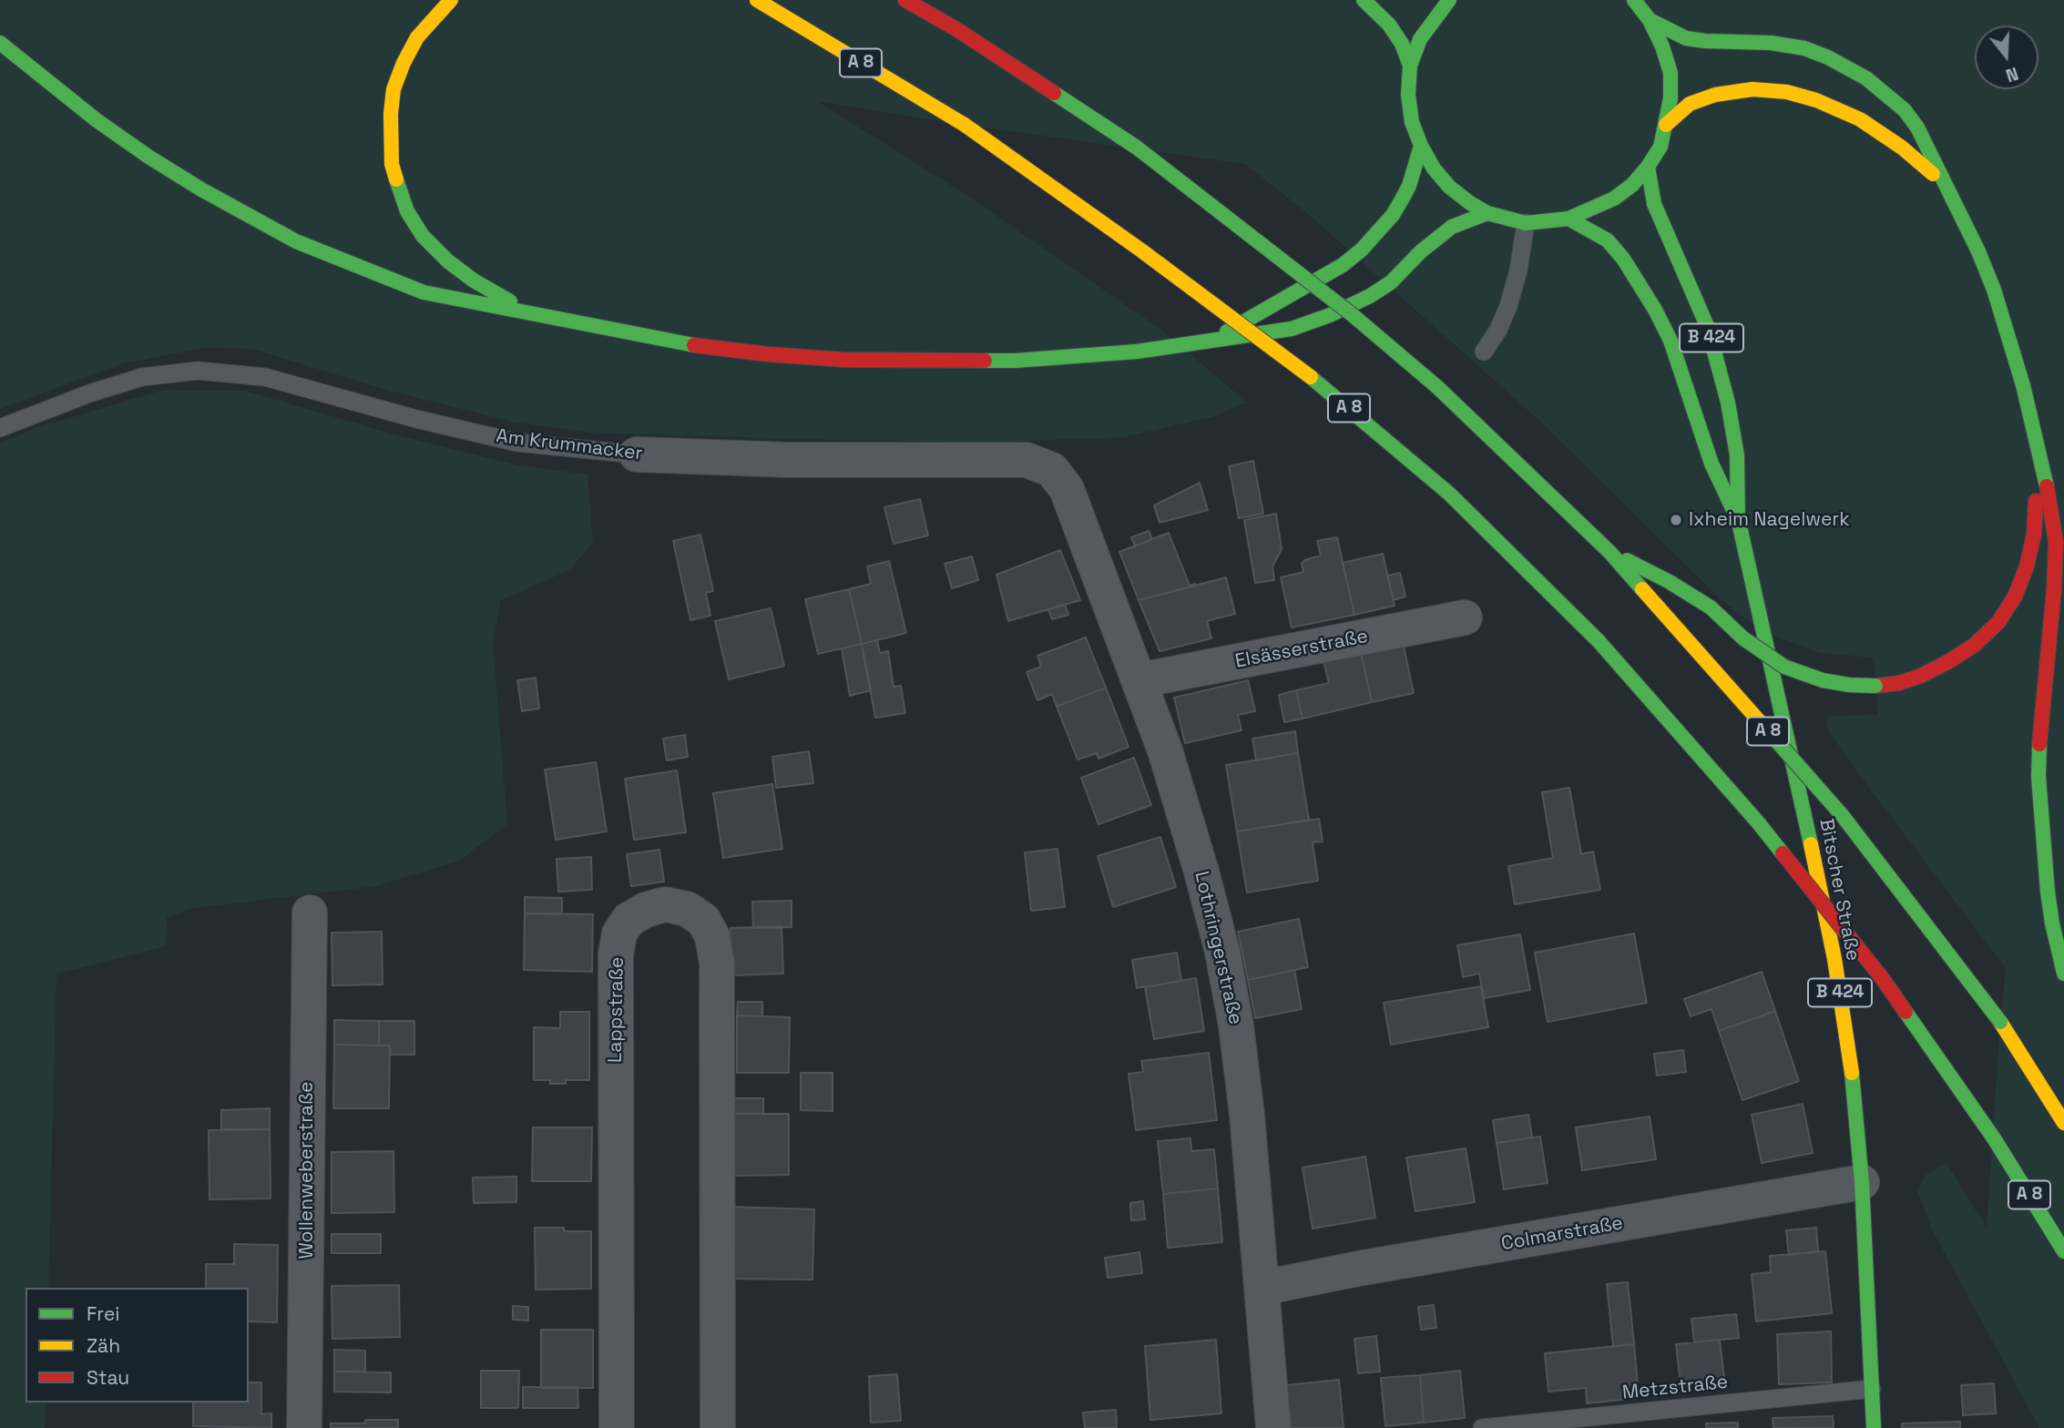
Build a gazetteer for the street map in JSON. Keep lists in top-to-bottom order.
{
  "streets": {
    "main road": ["A 8", "B 424", "Bitscher Straße"],
    "street": [
      "Am Krummacker",
      "Elsässerstraße",
      "Lothringerstraße",
      "Lappstraße",
      "Wollenweberstraße",
      "Colmarstraße"
    ],
    "lane": ["Metzstraße"]
  },
  "crossings": [
    ["Am Krummacker", "Lothringerstraße"],
    ["Elsässerstraße", "Lothringerstraße"],
    ["Bitscher Straße", "Colmarstraße"],
    ["Bitscher Straße", "Metzstraße"],
    ["Lothringerstraße", "Colmarstraße"]
  ],
  "places": ["Ixheim Nagelwerk"],
  "legend": ["Frei", "Zäh", "Stau"],
  "north": "bottom"
}
